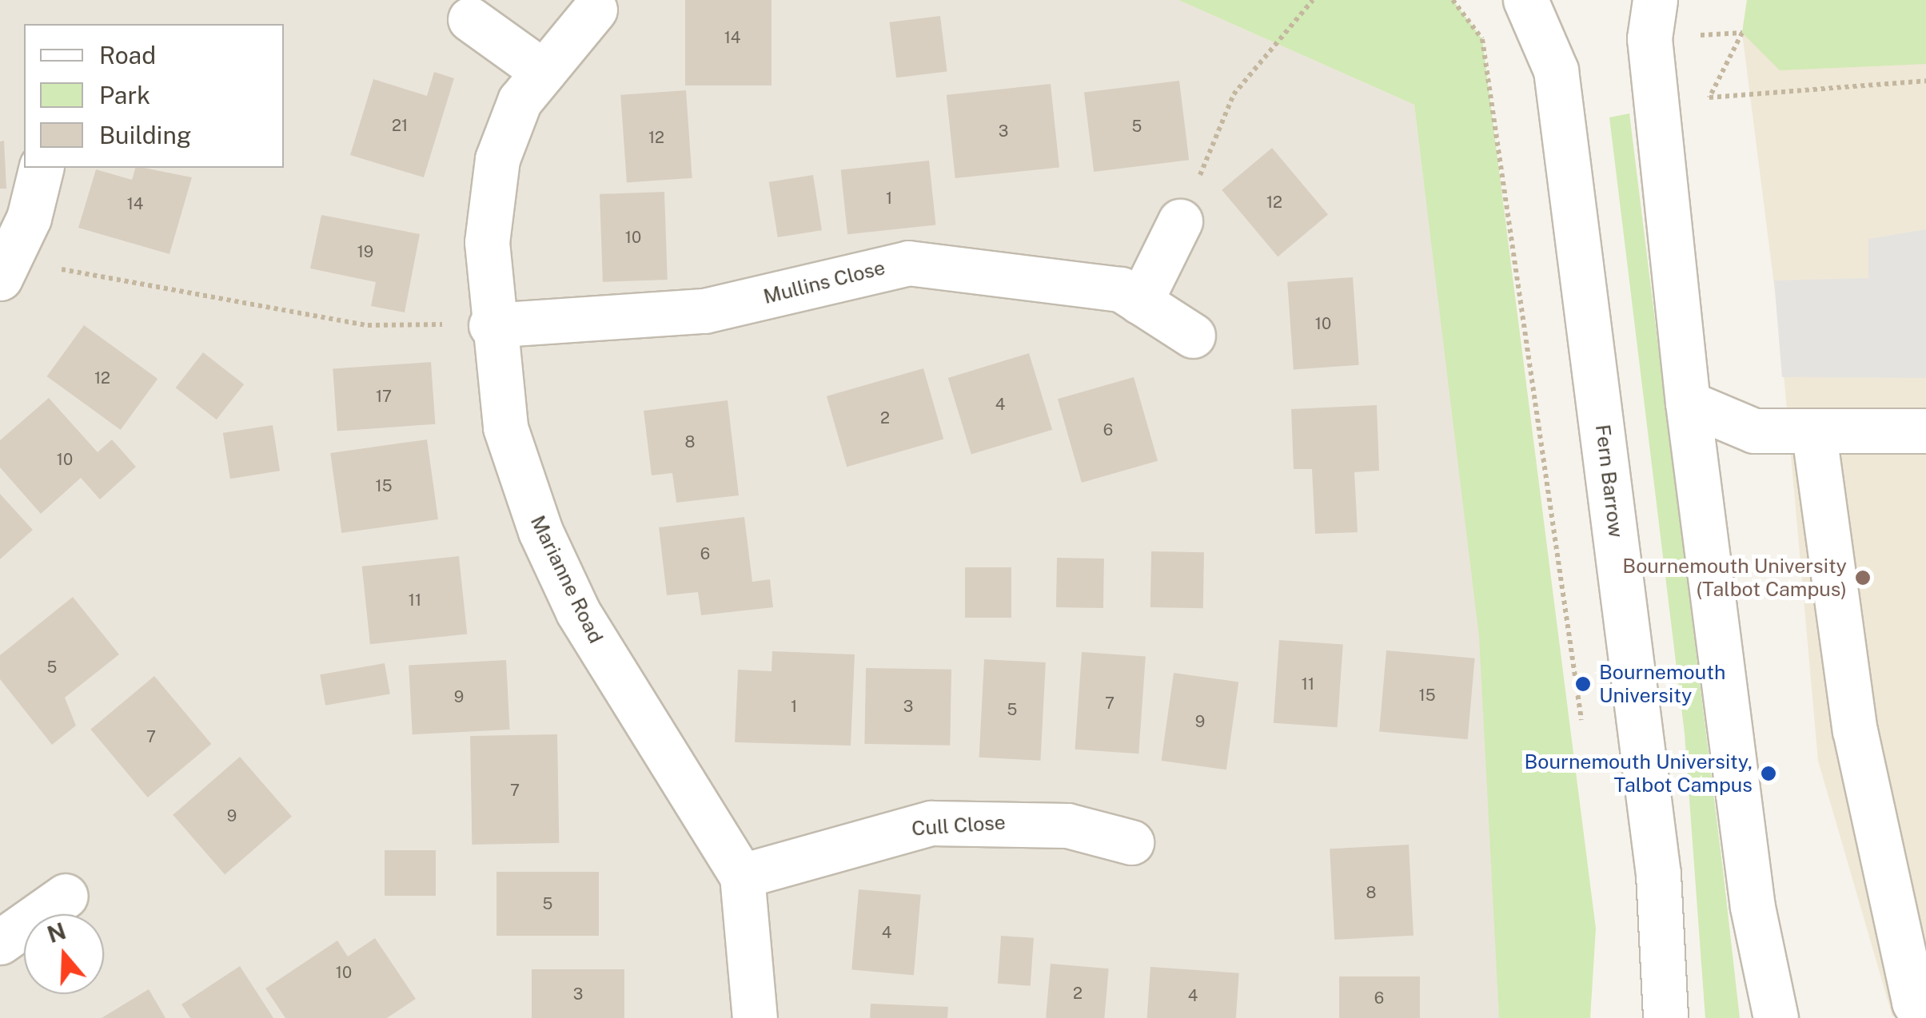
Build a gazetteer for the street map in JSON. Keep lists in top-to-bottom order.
{
  "streets": {
    "street": [
      "Mullins Close",
      "Fern Barrow",
      "Marianne Road",
      "Cull Close"
    ]
  },
  "crossings": [
    ["Mullins Close", "Marianne Road"],
    ["Marianne Road", "Cull Close"]
  ],
  "places": ["Bournemouth University (Talbot Campus)", "Bournemouth University", "Bournemouth University, Talbot Campus"],
  "house_numbers": [
    "14",
    "21",
    "5",
    "3",
    "12",
    "1",
    "12",
    "14",
    "10",
    "19",
    "10",
    "12",
    "17",
    "4",
    "2",
    "6",
    "8",
    "10",
    "15",
    "6",
    "11",
    "5",
    "11",
    "15",
    "9",
    "7",
    "1",
    "3",
    "5",
    "9",
    "7",
    "7",
    "9",
    "8",
    "5",
    "4",
    "10",
    "2",
    "3",
    "4",
    "6"
  ],
  "legend": ["Road", "Park", "Building"],
  "north": "top"
}
